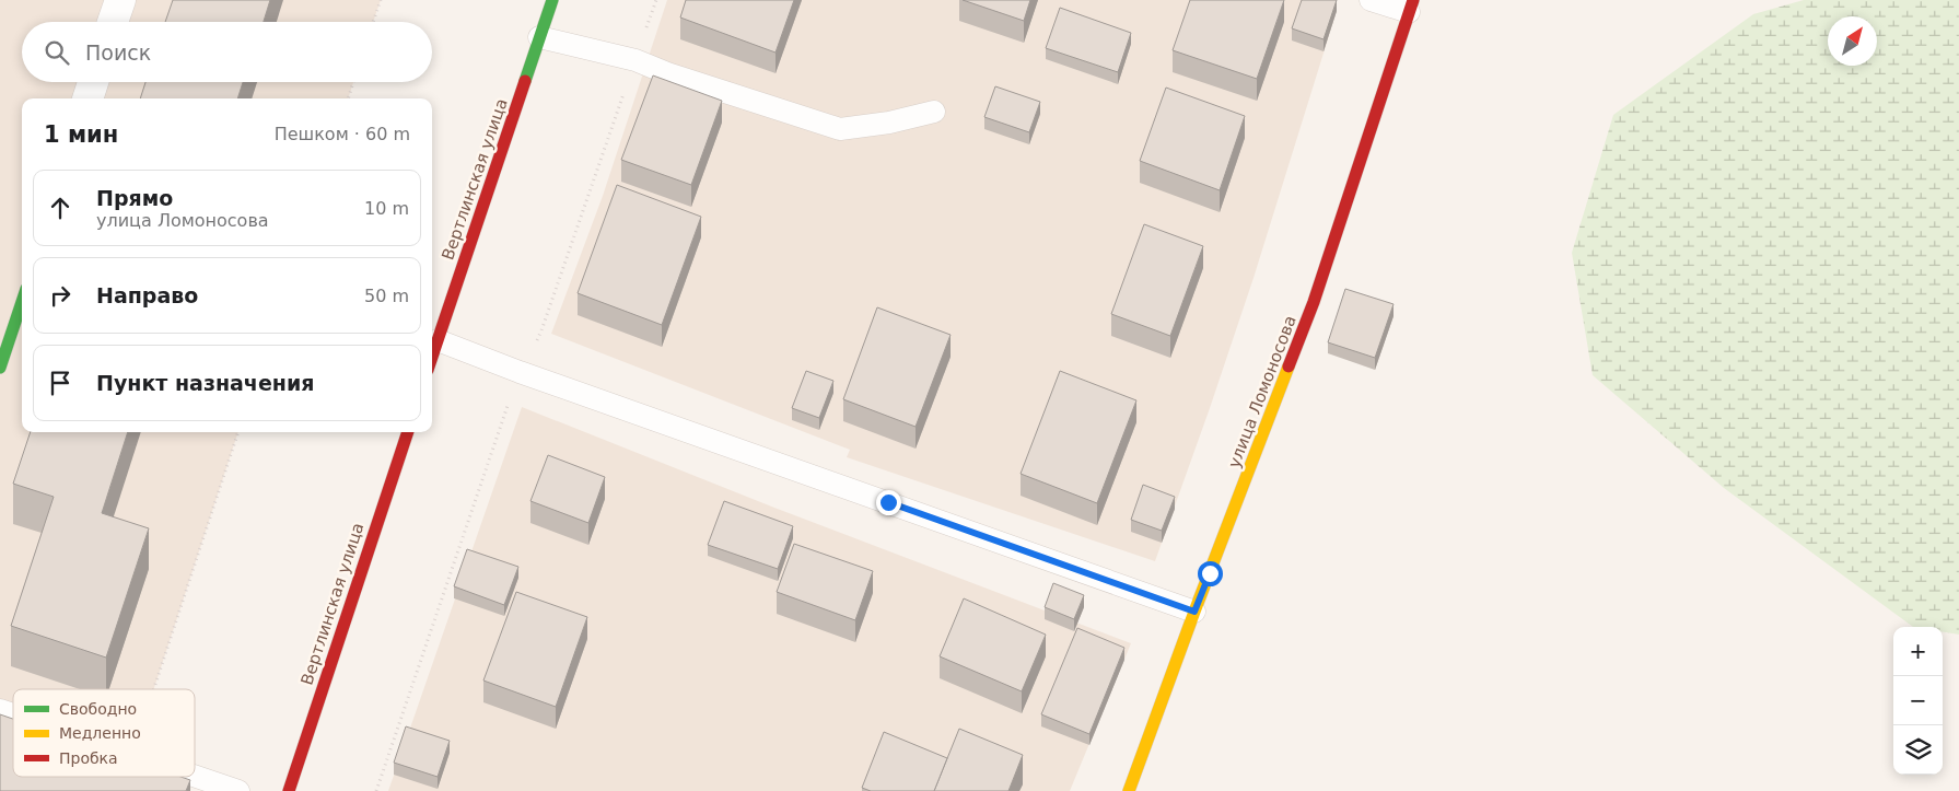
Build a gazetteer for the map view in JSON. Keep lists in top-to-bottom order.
{
  "streets": {
    "street": ["Вертлинская улица", "улица Ломоносова"]
  },
  "legend": ["Свободно", "Медленно", "Пробка"],
  "north": "top right",
  "page": {
    "search": "Поиск",
    "heading": ["1 мин", "Пешком · 60 m"],
    "list": [
      ["Прямо", "улица Ломоносова", "10 m"],
      ["Направо", "50 m"],
      "Пункт назначения"
    ],
    "map_buttons": ["+", "−"]
  }
}
